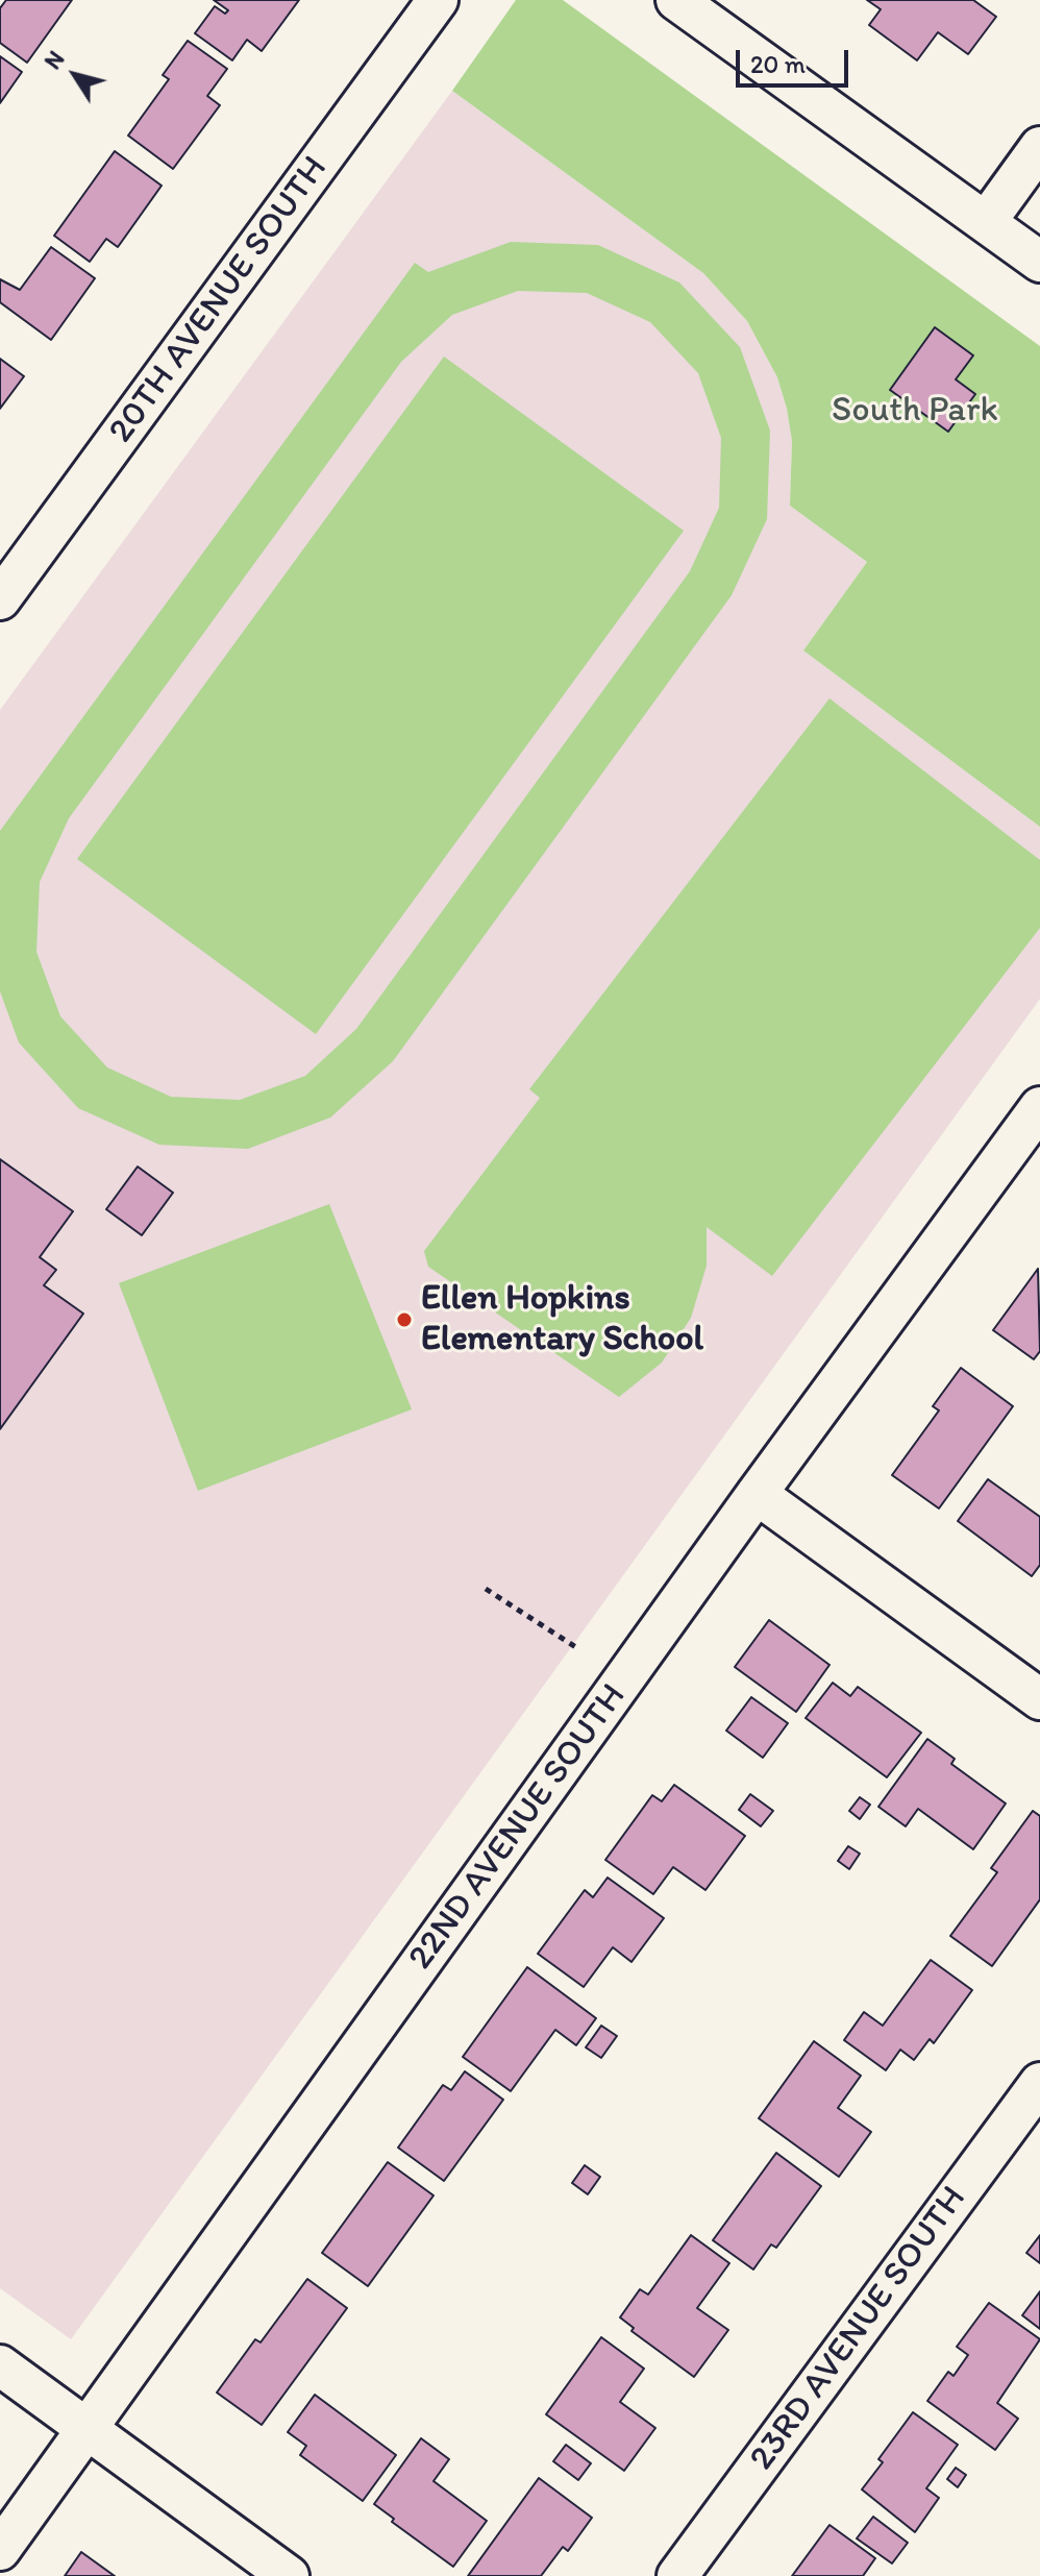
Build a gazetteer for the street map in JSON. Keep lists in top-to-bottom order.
{
  "streets": {
    "street": ["20TH AVENUE SOUTH", "22ND AVENUE SOUTH", "23RD AVENUE SOUTH"]
  },
  "parks": ["South Park"],
  "places": ["Ellen Hopkins Elementary School"],
  "scale_bar": "20 m",
  "north": "top left"
}
